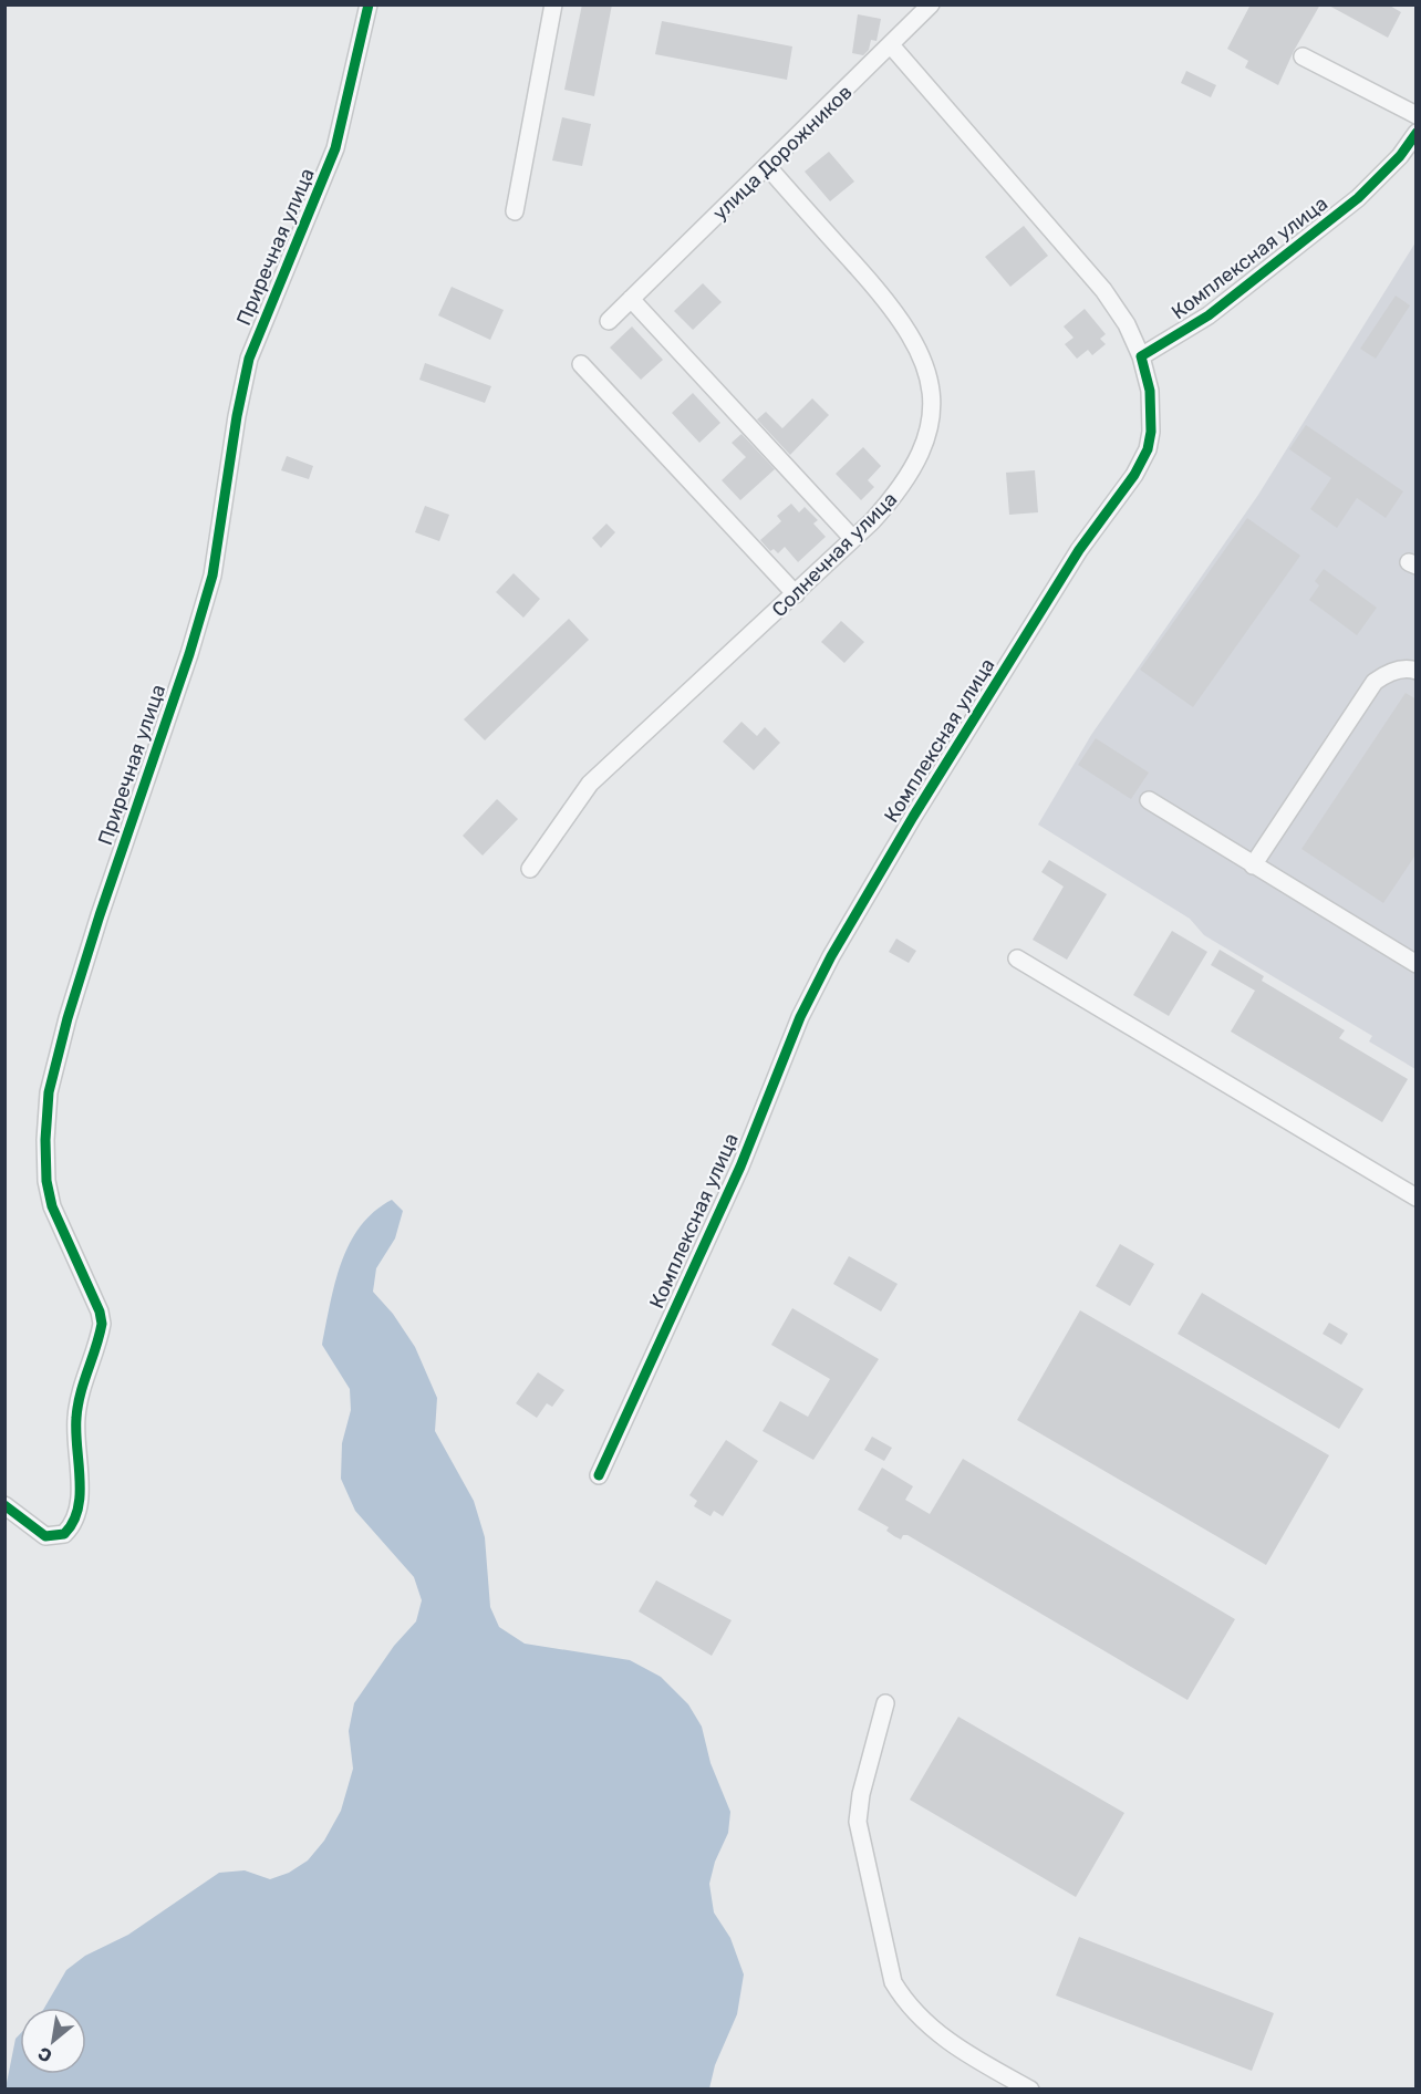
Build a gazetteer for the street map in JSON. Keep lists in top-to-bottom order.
{
  "streets": {
    "street": [
      "улица Дорожников",
      "Приречная улица",
      "Комплексная улица",
      "Солнечная улица"
    ]
  },
  "crossings": [
    ["улица Дорожников", "Солнечная улица"]
  ],
  "north": "bottom left"
}
